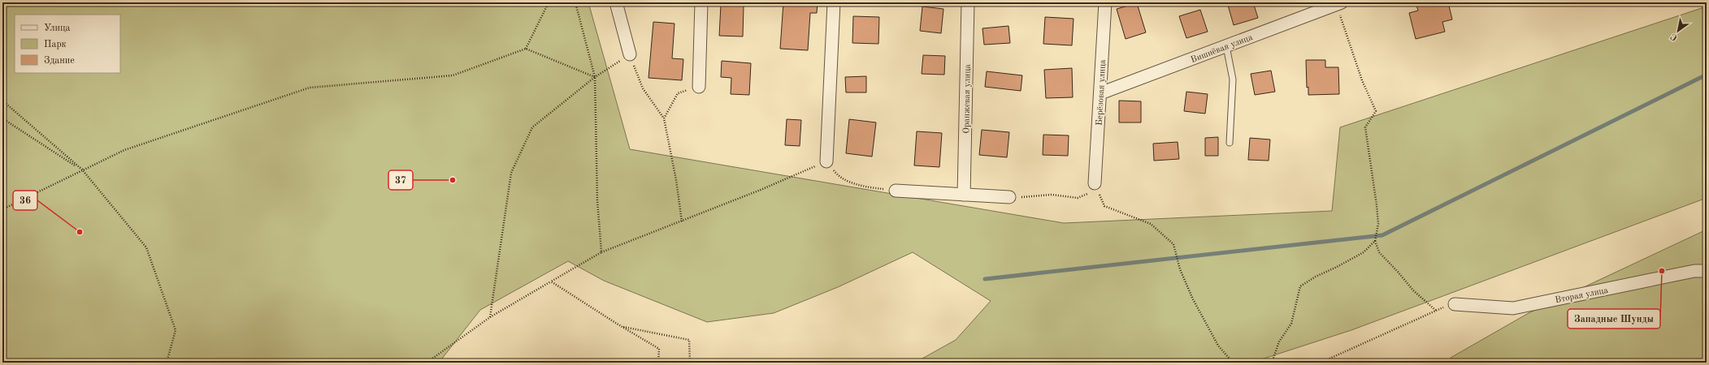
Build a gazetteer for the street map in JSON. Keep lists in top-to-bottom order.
{
  "streets": {
    "street": [
      "Вишнёвая улица",
      "Берёзовая улица",
      "Оранжевая улица",
      "Вторая улица"
    ]
  },
  "crossings": [
    ["Вишнёвая улица", "Берёзовая улица"]
  ],
  "places": ["37", "36", "Западные Шунды"],
  "legend": ["Улица", "Парк", "Здание"],
  "north": "bottom left"
}
